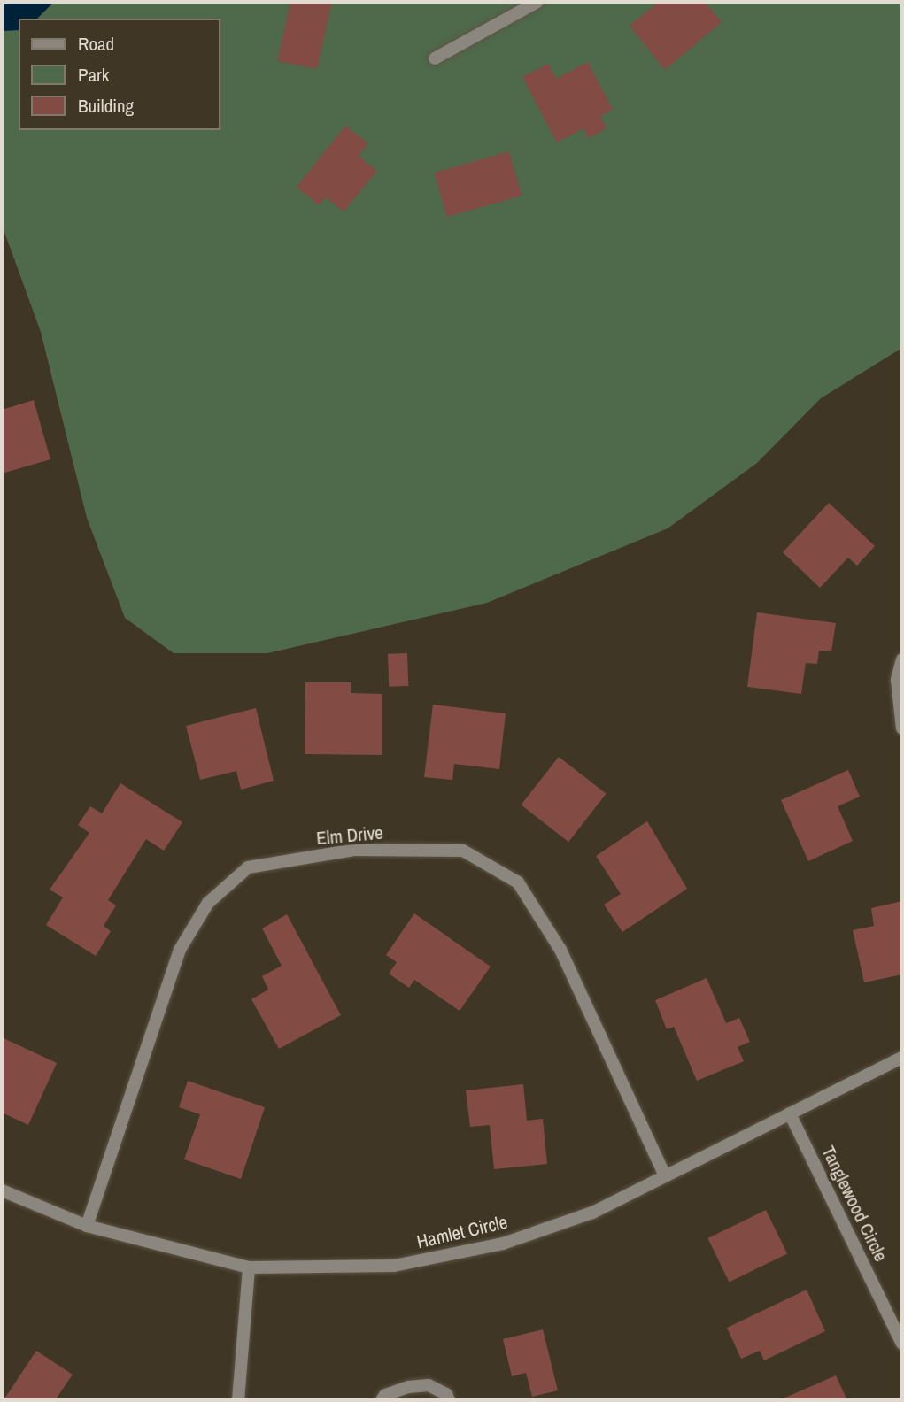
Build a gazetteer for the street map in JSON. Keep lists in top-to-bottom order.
{
  "streets": {
    "street": ["Elm Drive", "Tanglewood Circle", "Hamlet Circle"]
  },
  "crossings": [
    ["Elm Drive", "Hamlet Circle"],
    ["Tanglewood Circle", "Hamlet Circle"]
  ],
  "legend": ["Road", "Park", "Building"]
}
